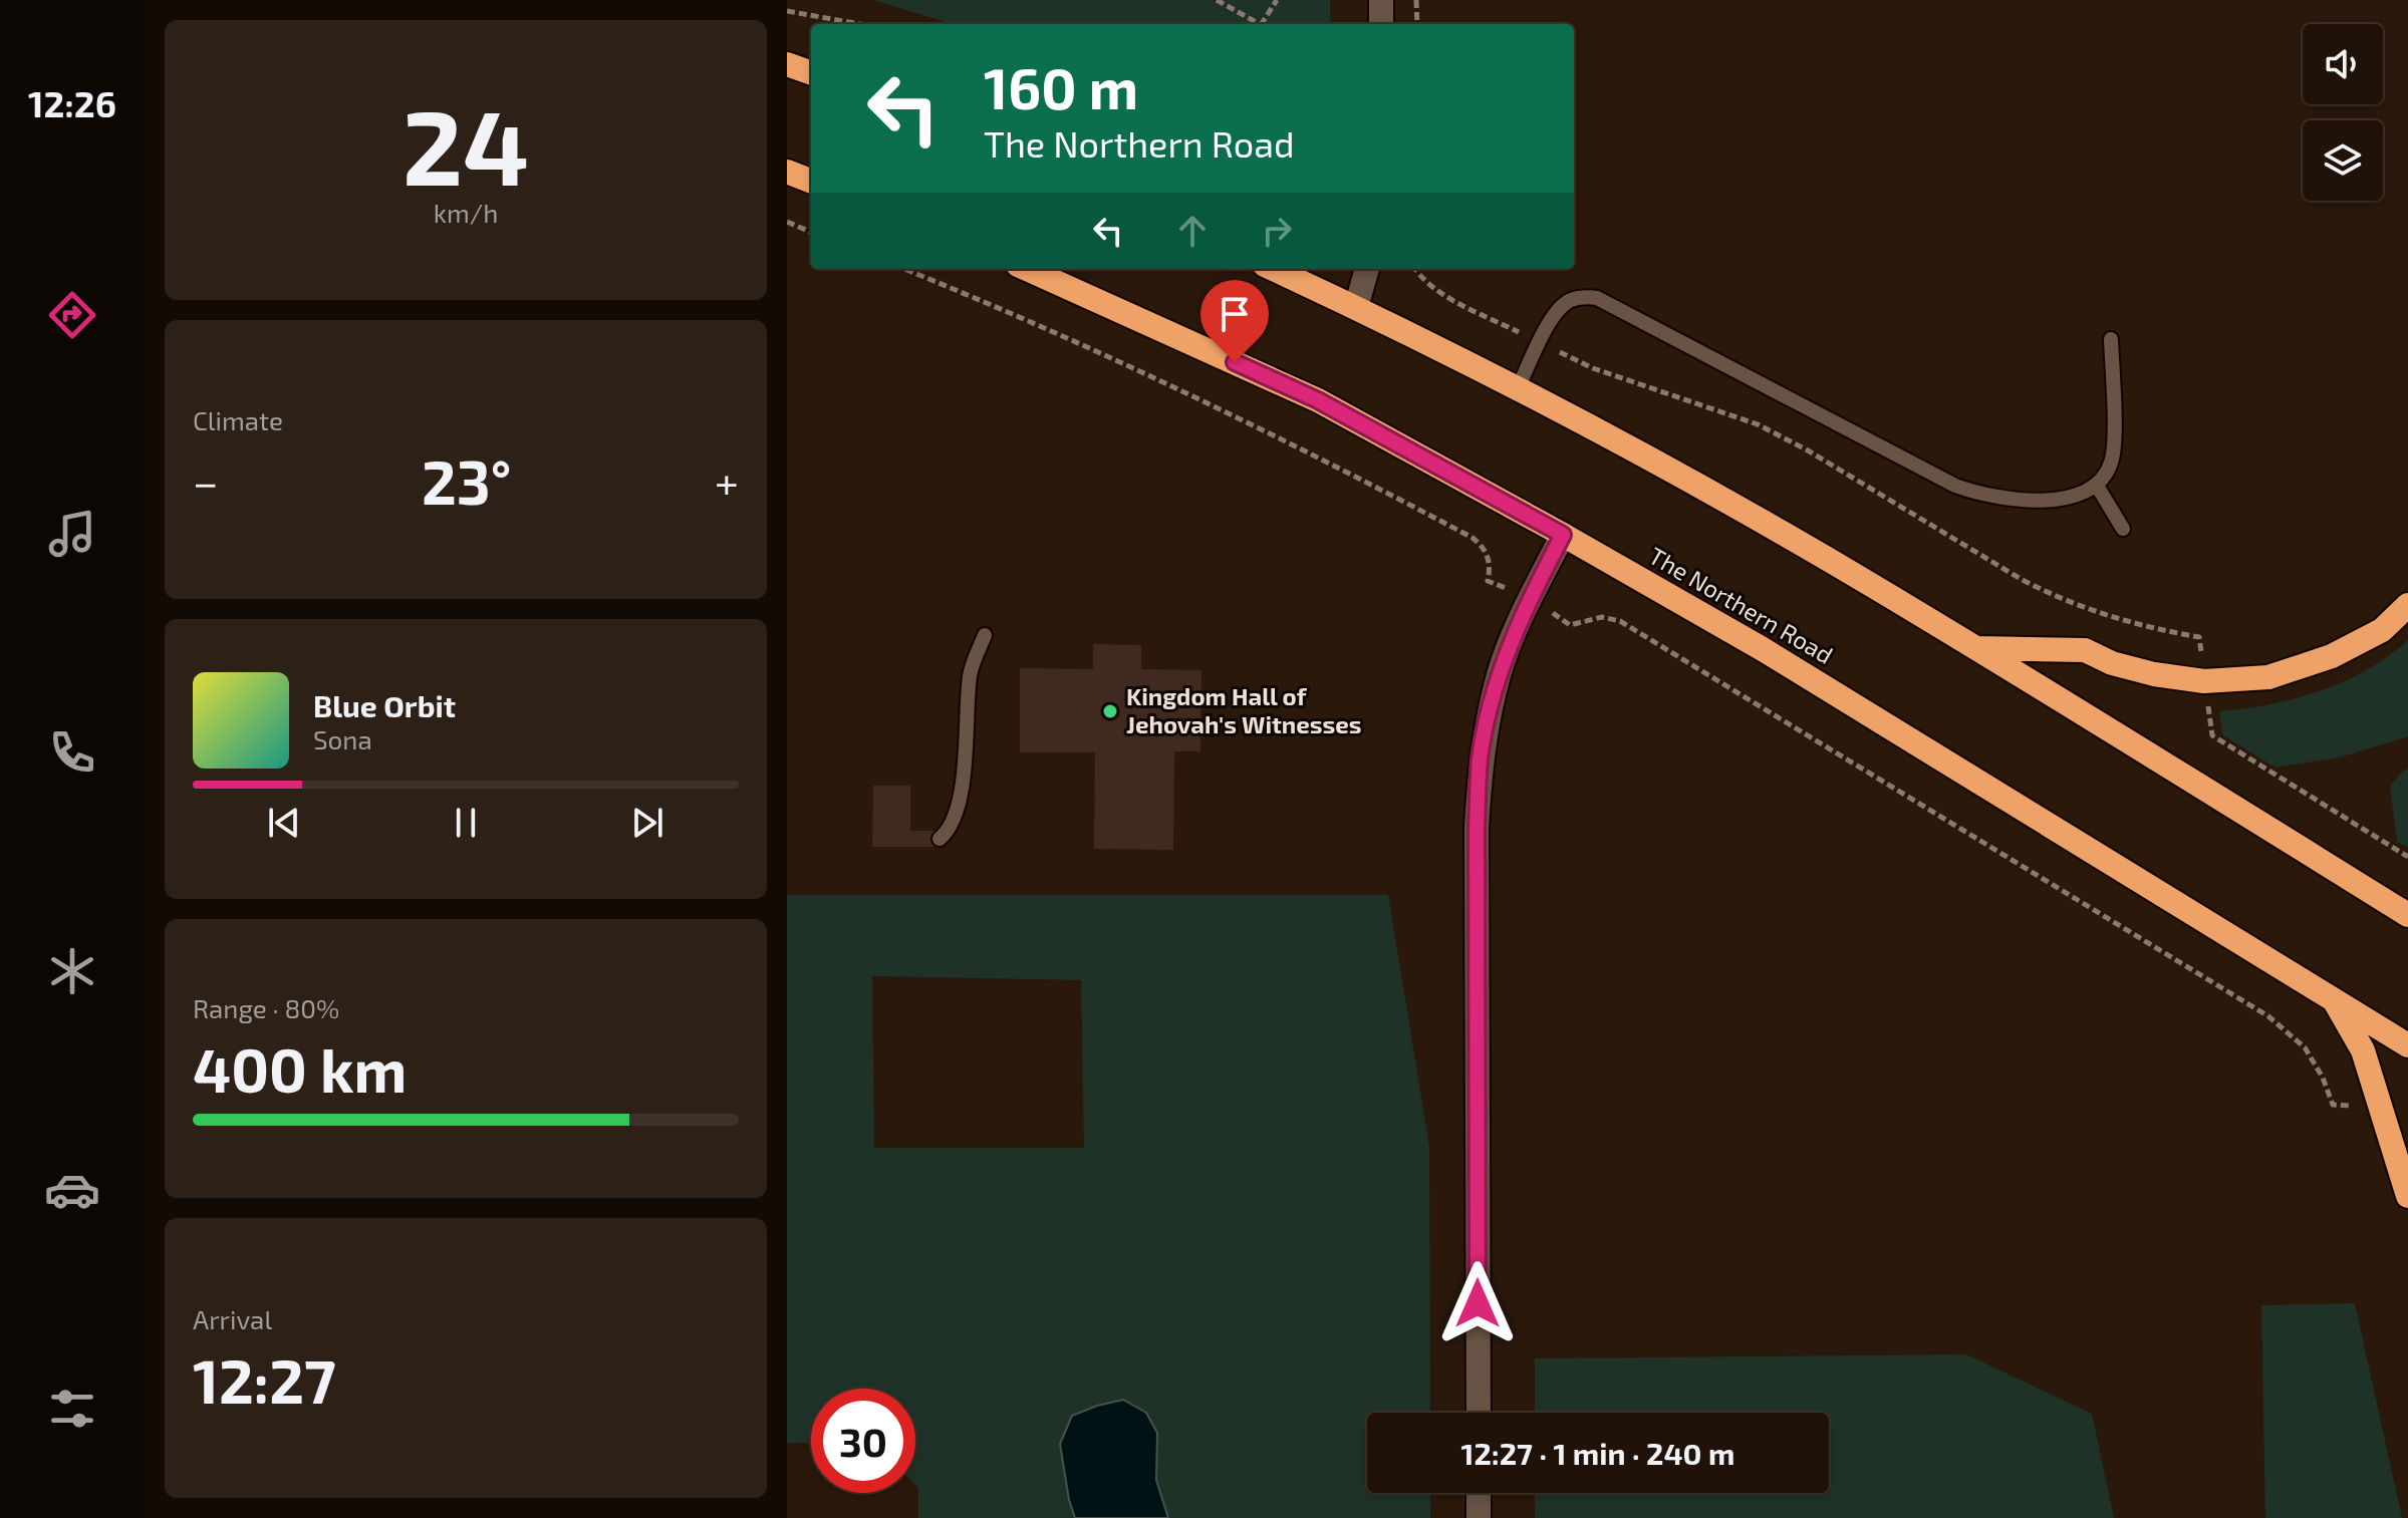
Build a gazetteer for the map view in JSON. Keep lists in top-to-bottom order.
{
  "streets": {
    "highway": ["The Northern Road"]
  },
  "places": ["Kingdom Hall of Jehovah's Witnesses"],
  "page": {
    "tabs": "12:26",
    "tile": [
      ["24", "km/h"],
      "Climate",
      ["Range · 80%", "400 km"],
      ["Arrival", "12:27"]
    ],
    "turn": ["160 m", "The Northern Road"],
    "heat": ["−", "23°", "+"],
    "song": ["Blue Orbit", "Sona"],
    "limit": "30",
    "trip": "12:27 · 1 min · 240 m"
  }
}
